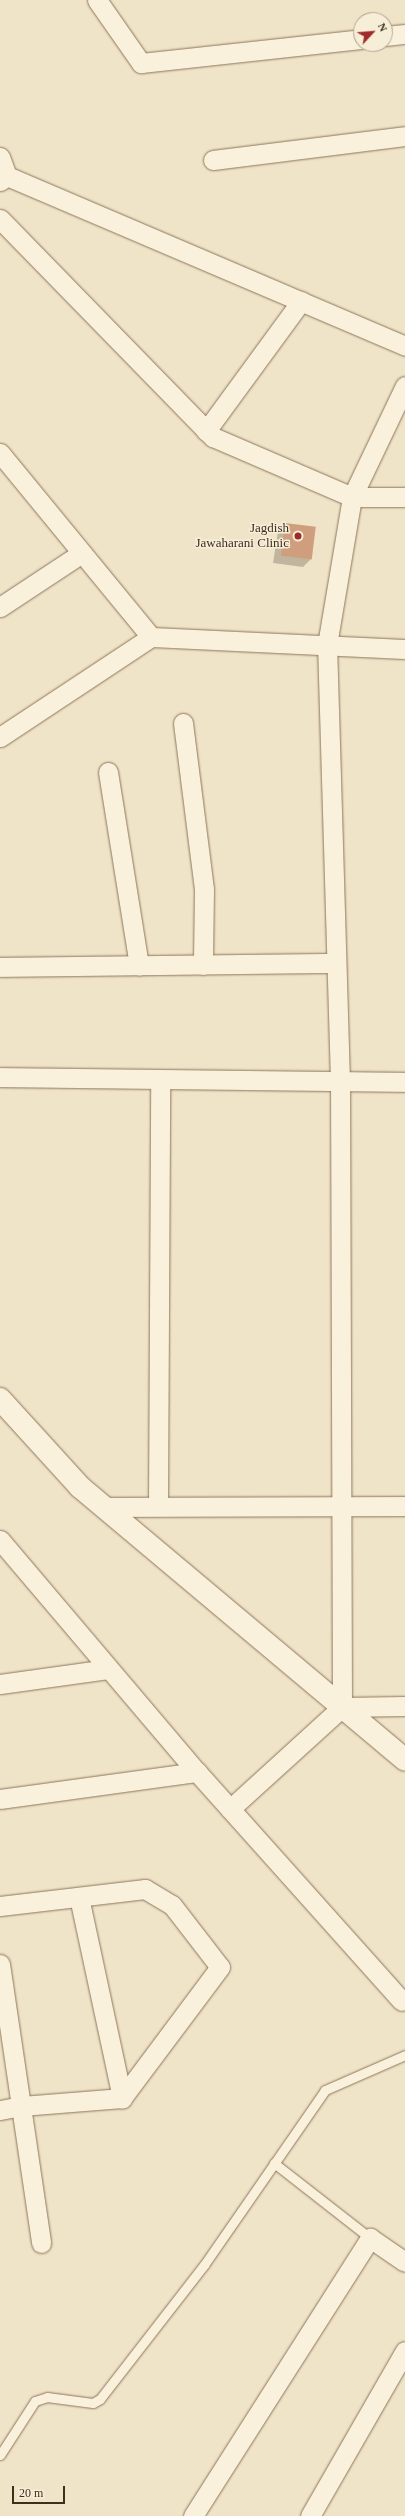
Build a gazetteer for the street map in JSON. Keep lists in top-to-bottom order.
{
  "places": ["Jagdish Jawaharani Clinic"],
  "scale_bar": "20 m",
  "north": "top right"
}
